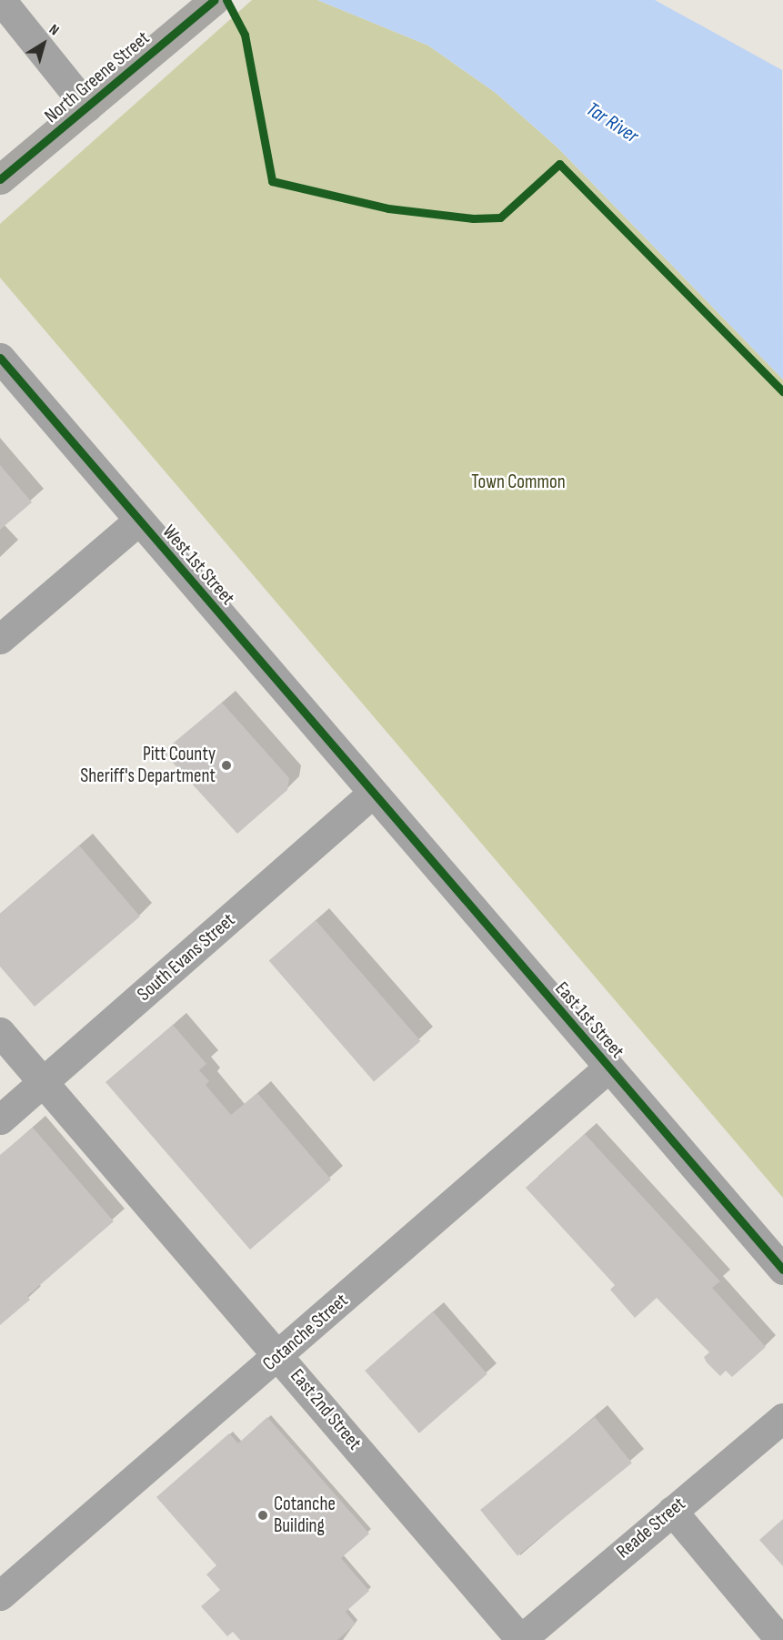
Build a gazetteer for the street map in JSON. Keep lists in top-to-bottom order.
{
  "streets": {
    "main road": ["North Greene Street"],
    "street": [
      "West 1st Street",
      "South Evans Street",
      "East 1st Street",
      "Cotanche Street",
      "East 2nd Street",
      "Reade Street"
    ]
  },
  "crossings": [
    ["West 1st Street", "South Evans Street"],
    ["West 1st Street", "East 1st Street"],
    ["South Evans Street", "East 1st Street"],
    ["South Evans Street", "East 2nd Street"],
    ["East 1st Street", "Cotanche Street"],
    ["Cotanche Street", "East 2nd Street"],
    ["East 2nd Street", "Reade Street"]
  ],
  "water": ["Tar River"],
  "parks": ["Town Common"],
  "places": ["Pitt County Sheriff's Department", "Cotanche Building"],
  "north": "top right"
}
